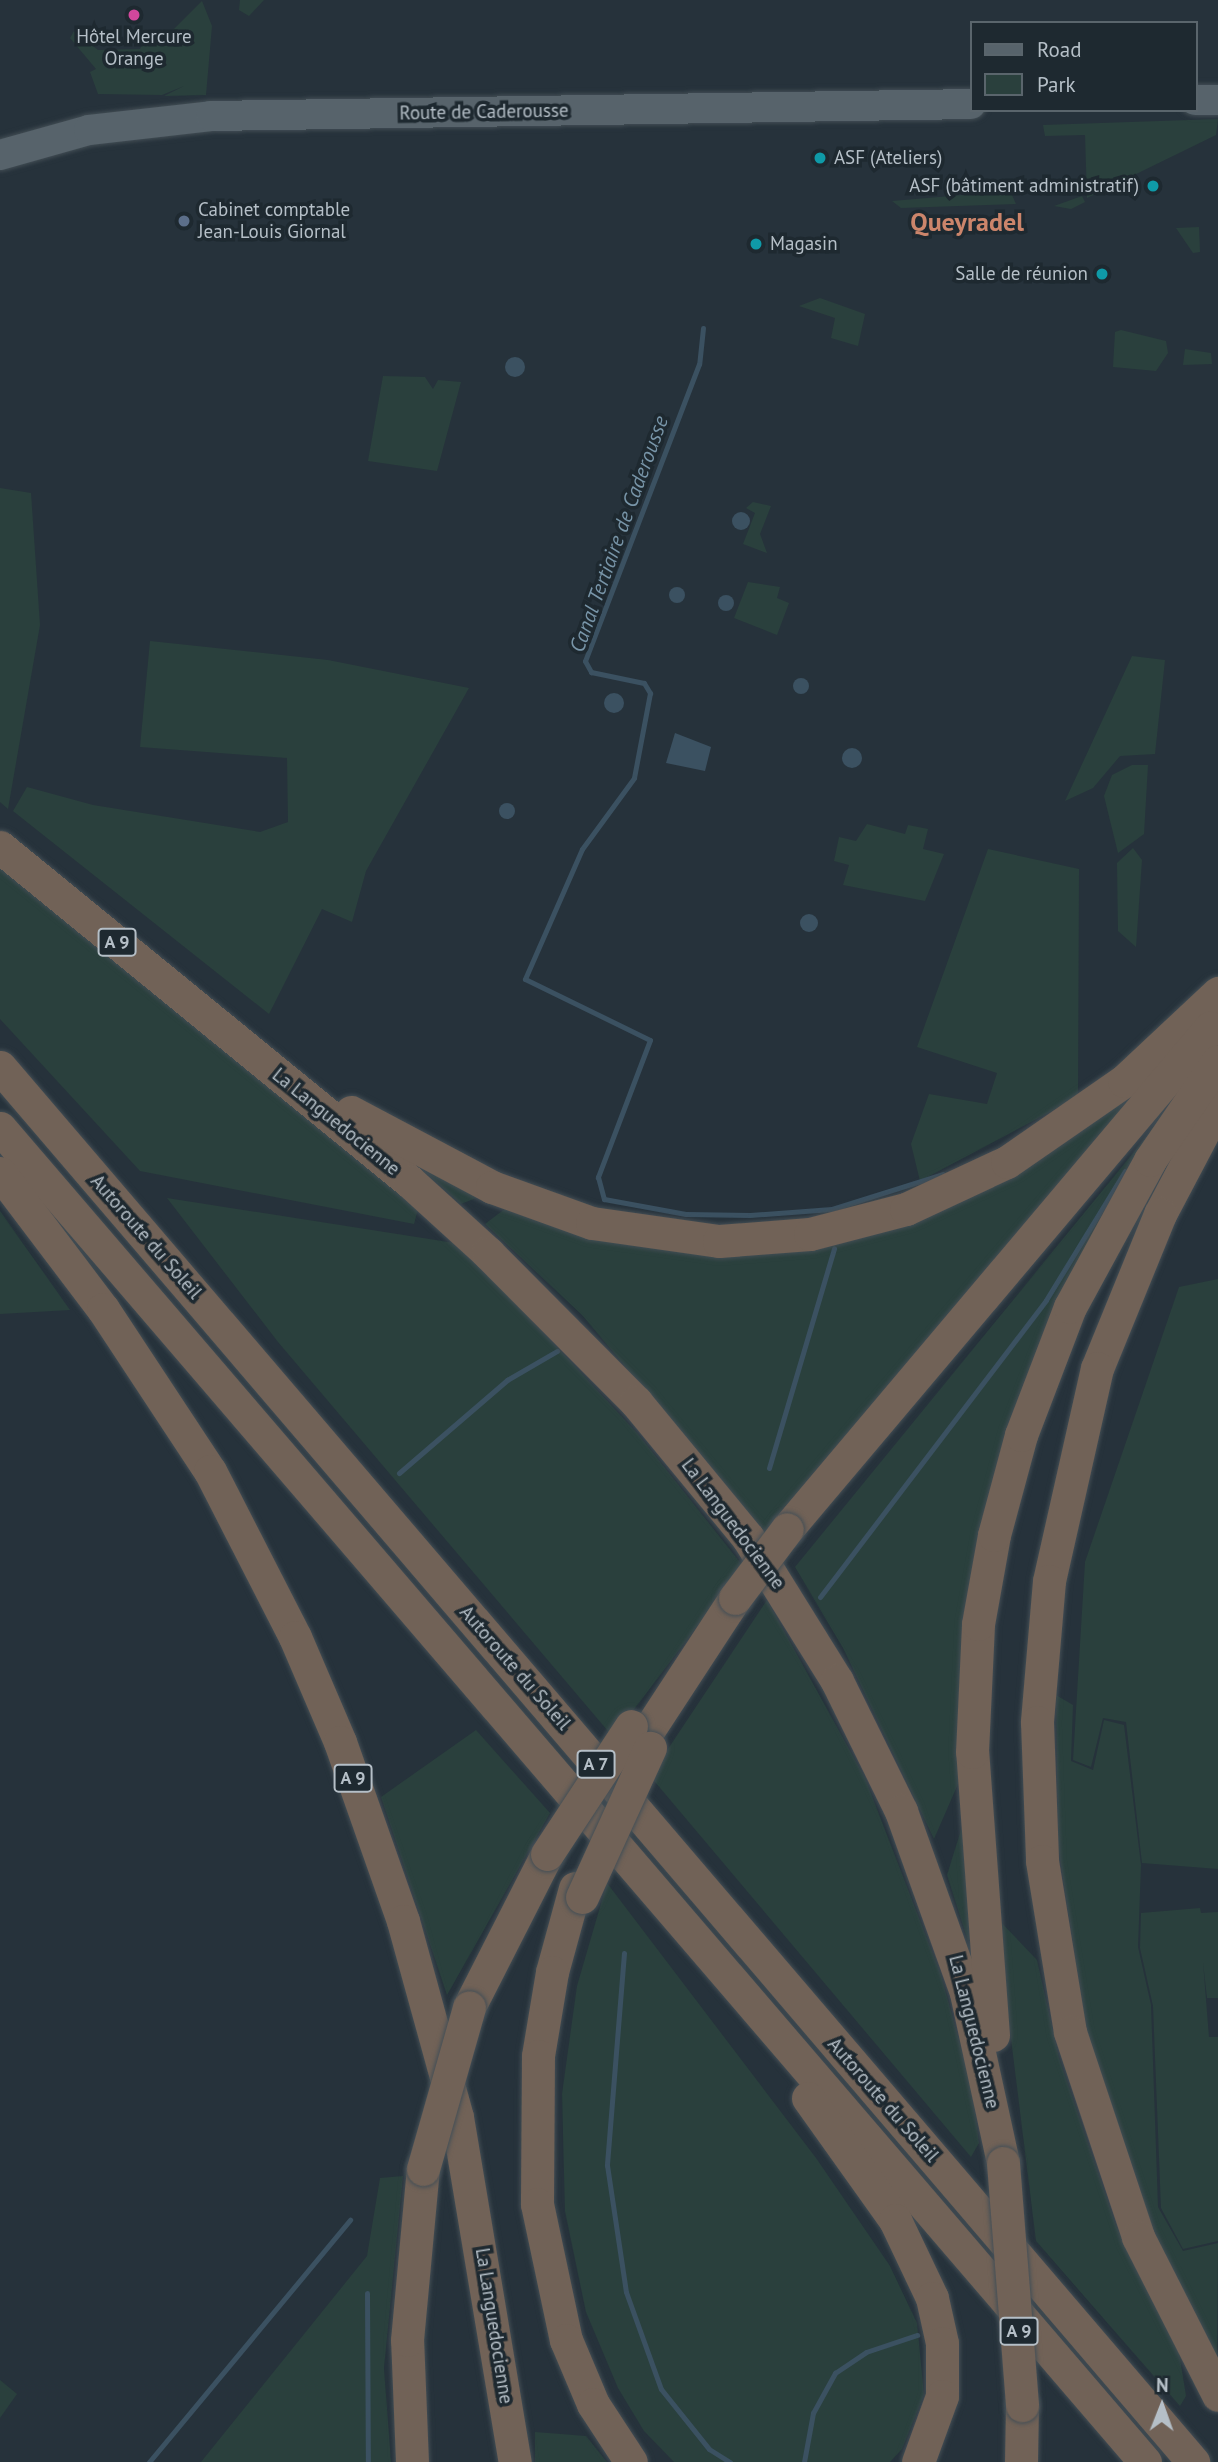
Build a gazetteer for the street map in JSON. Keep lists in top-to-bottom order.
{
  "streets": {
    "highway": [
      "A 9",
      "La Languedocienne",
      "Autoroute du Soleil",
      "A 7"
    ],
    "main road": ["Route de Caderousse"]
  },
  "districts": ["Queyradel"],
  "water": ["Canal Tertiaire de Caderousse"],
  "places": [
    "Hôtel Mercure Orange",
    "ASF (Ateliers)",
    "ASF (bâtiment administratif)",
    "Cabinet comptable Jean-Louis Giornal",
    "Magasin",
    "Salle de réunion"
  ],
  "legend": ["Road", "Park"],
  "north": "top"
}
